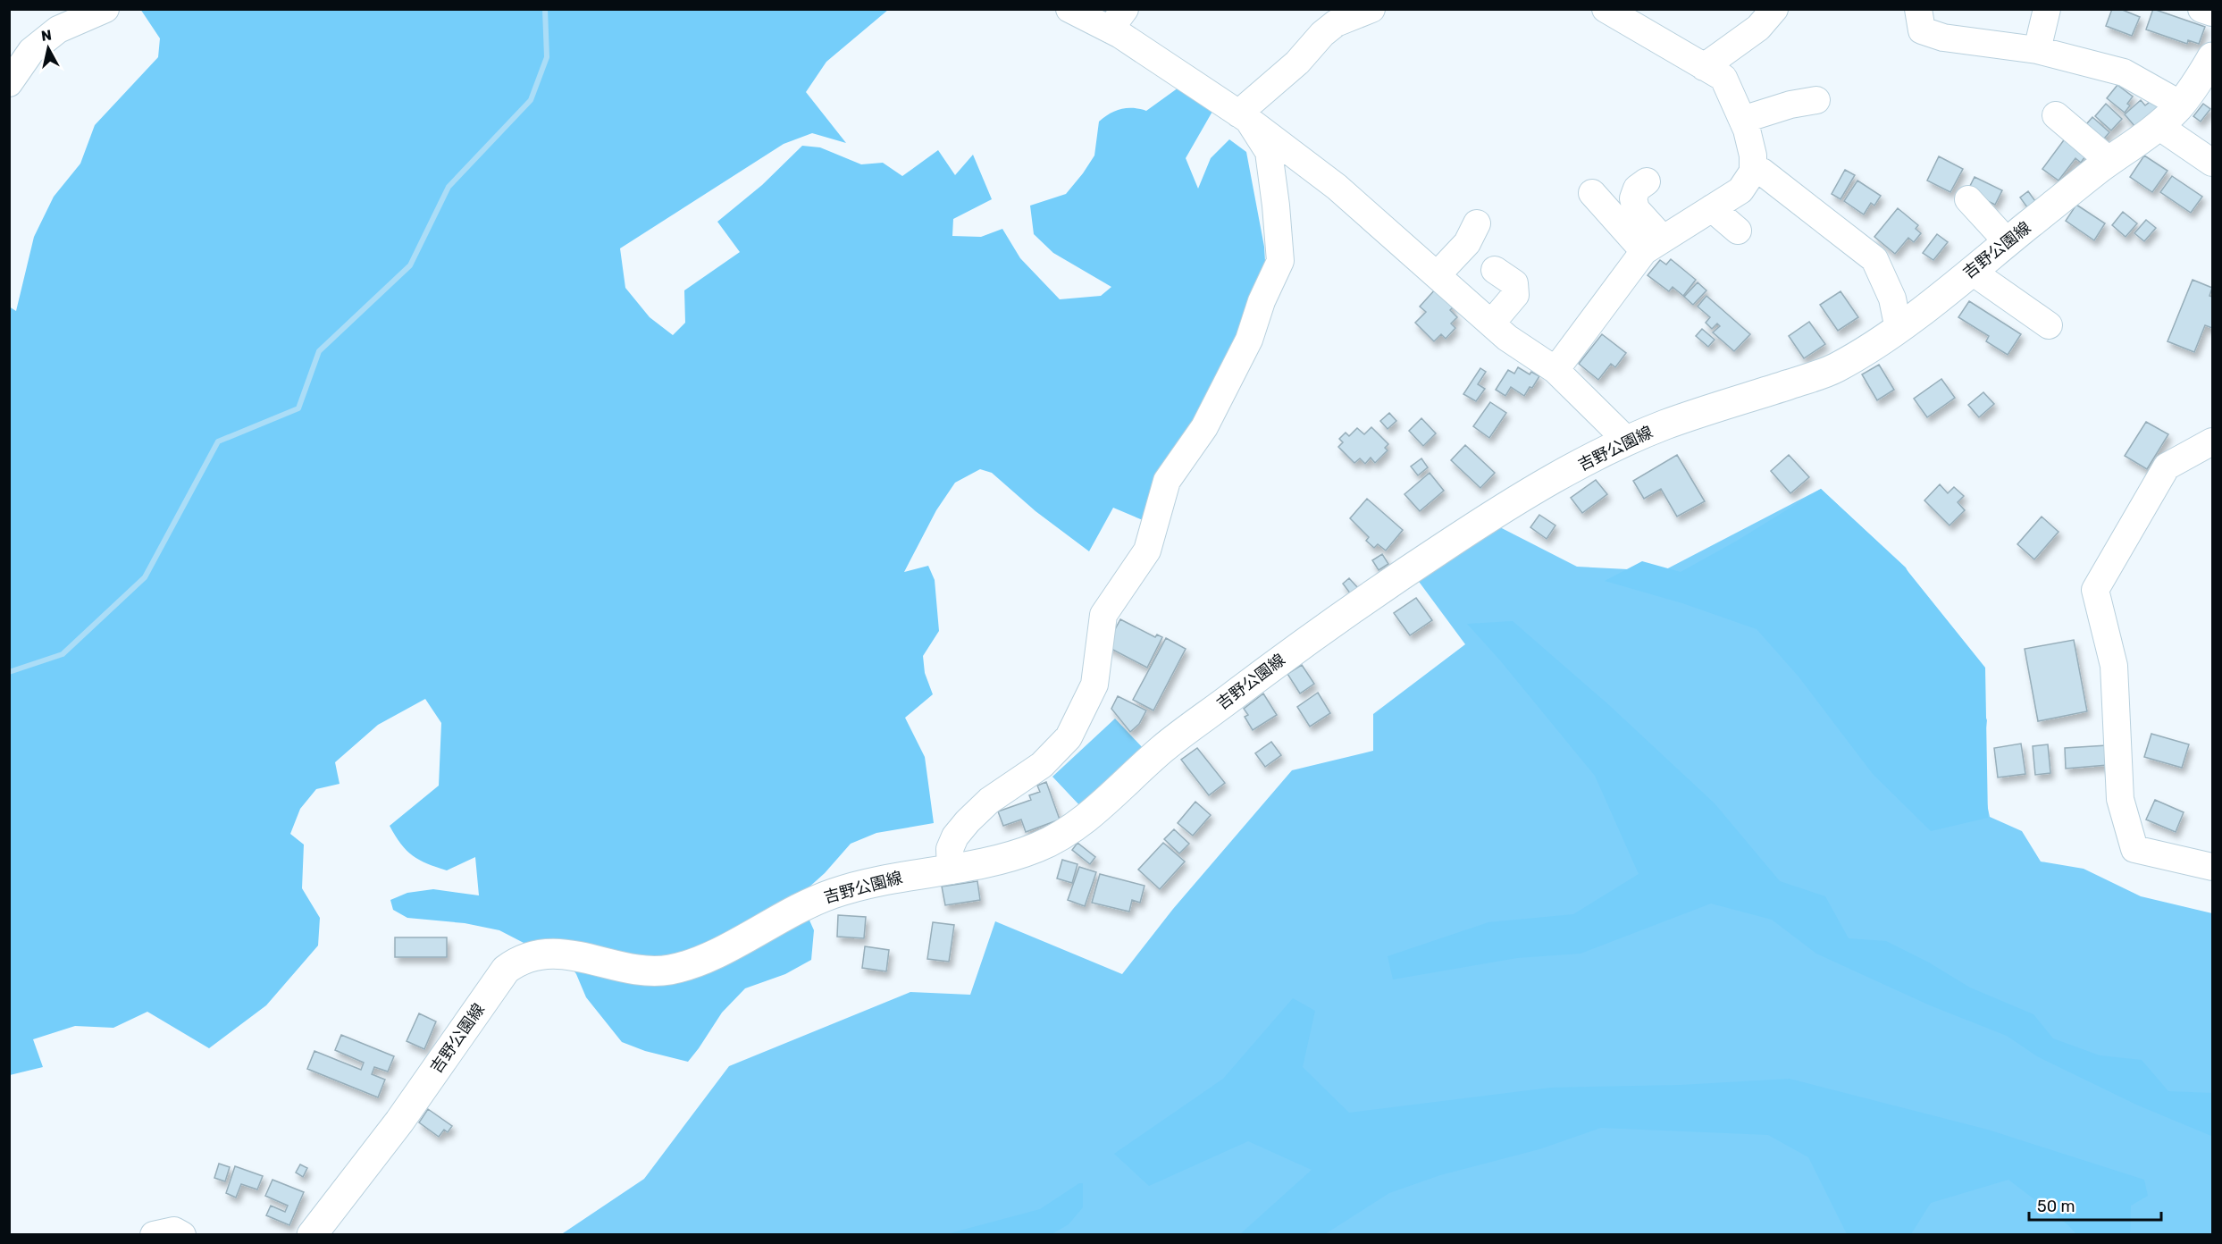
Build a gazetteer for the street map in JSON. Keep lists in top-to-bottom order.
{
  "streets": {
    "main road": ["吉野公園線"]
  },
  "scale_bar": "50 m",
  "north": "top"
}
